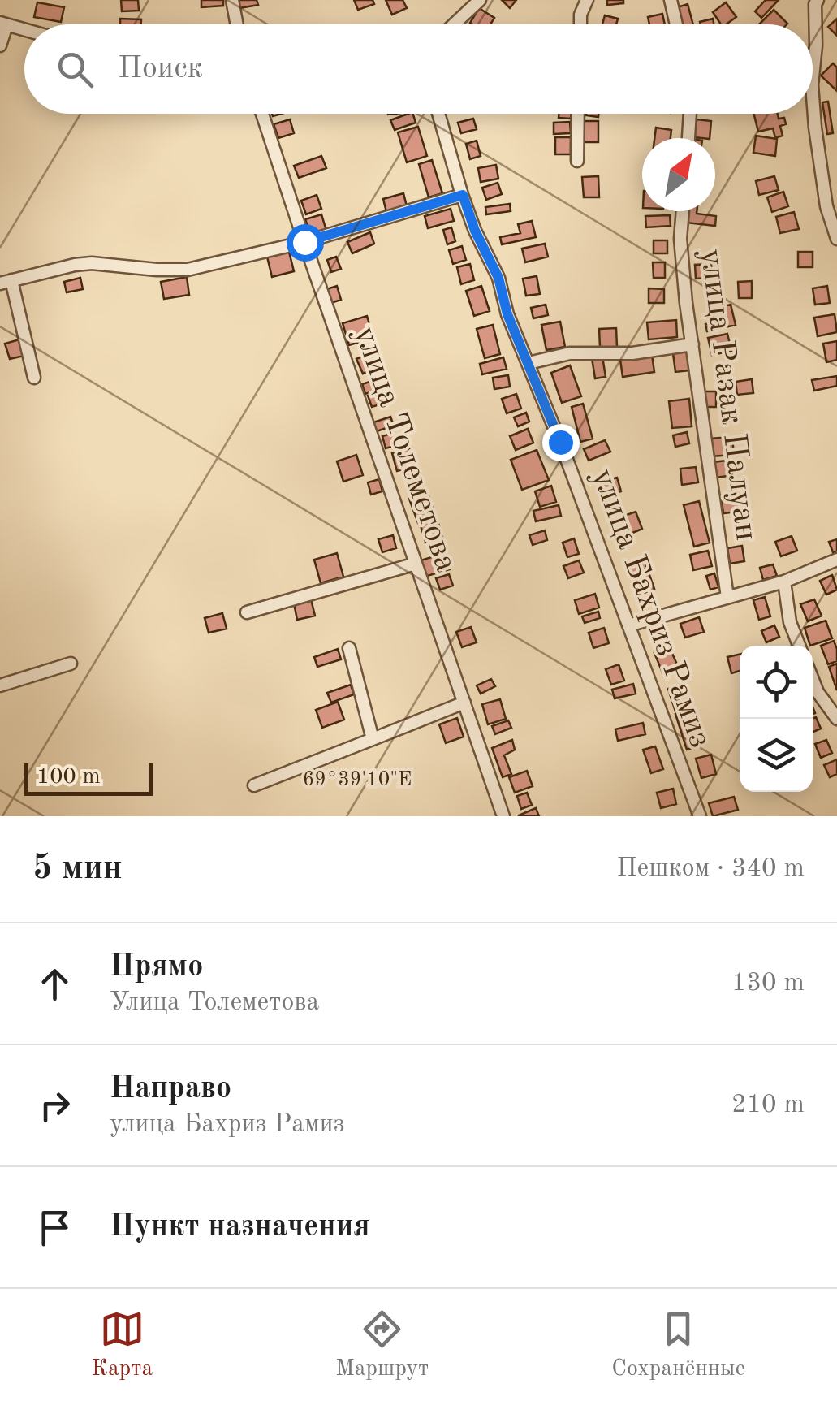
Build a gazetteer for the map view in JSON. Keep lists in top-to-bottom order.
{
  "streets": {
    "street": ["улица Разак Палуан", "улица Толеметова", "улица Бахриз Рамиз"]
  },
  "scale_bar": "100 m",
  "north": "top right",
  "page": {
    "search": "Поиск",
    "scale": "100 m",
    "heading": ["5 мин", "Пешком · 340 m"],
    "list": [
      ["Прямо", "Улица Толеметова", "130 m"],
      ["Направо", "улица Бахриз Рамиз", "210 m"],
      "Пункт назначения"
    ],
    "nav": ["Карта", "Маршрут", "Сохранённые"]
  },
  "coordinates": ["69°39'10\"E"]
}
